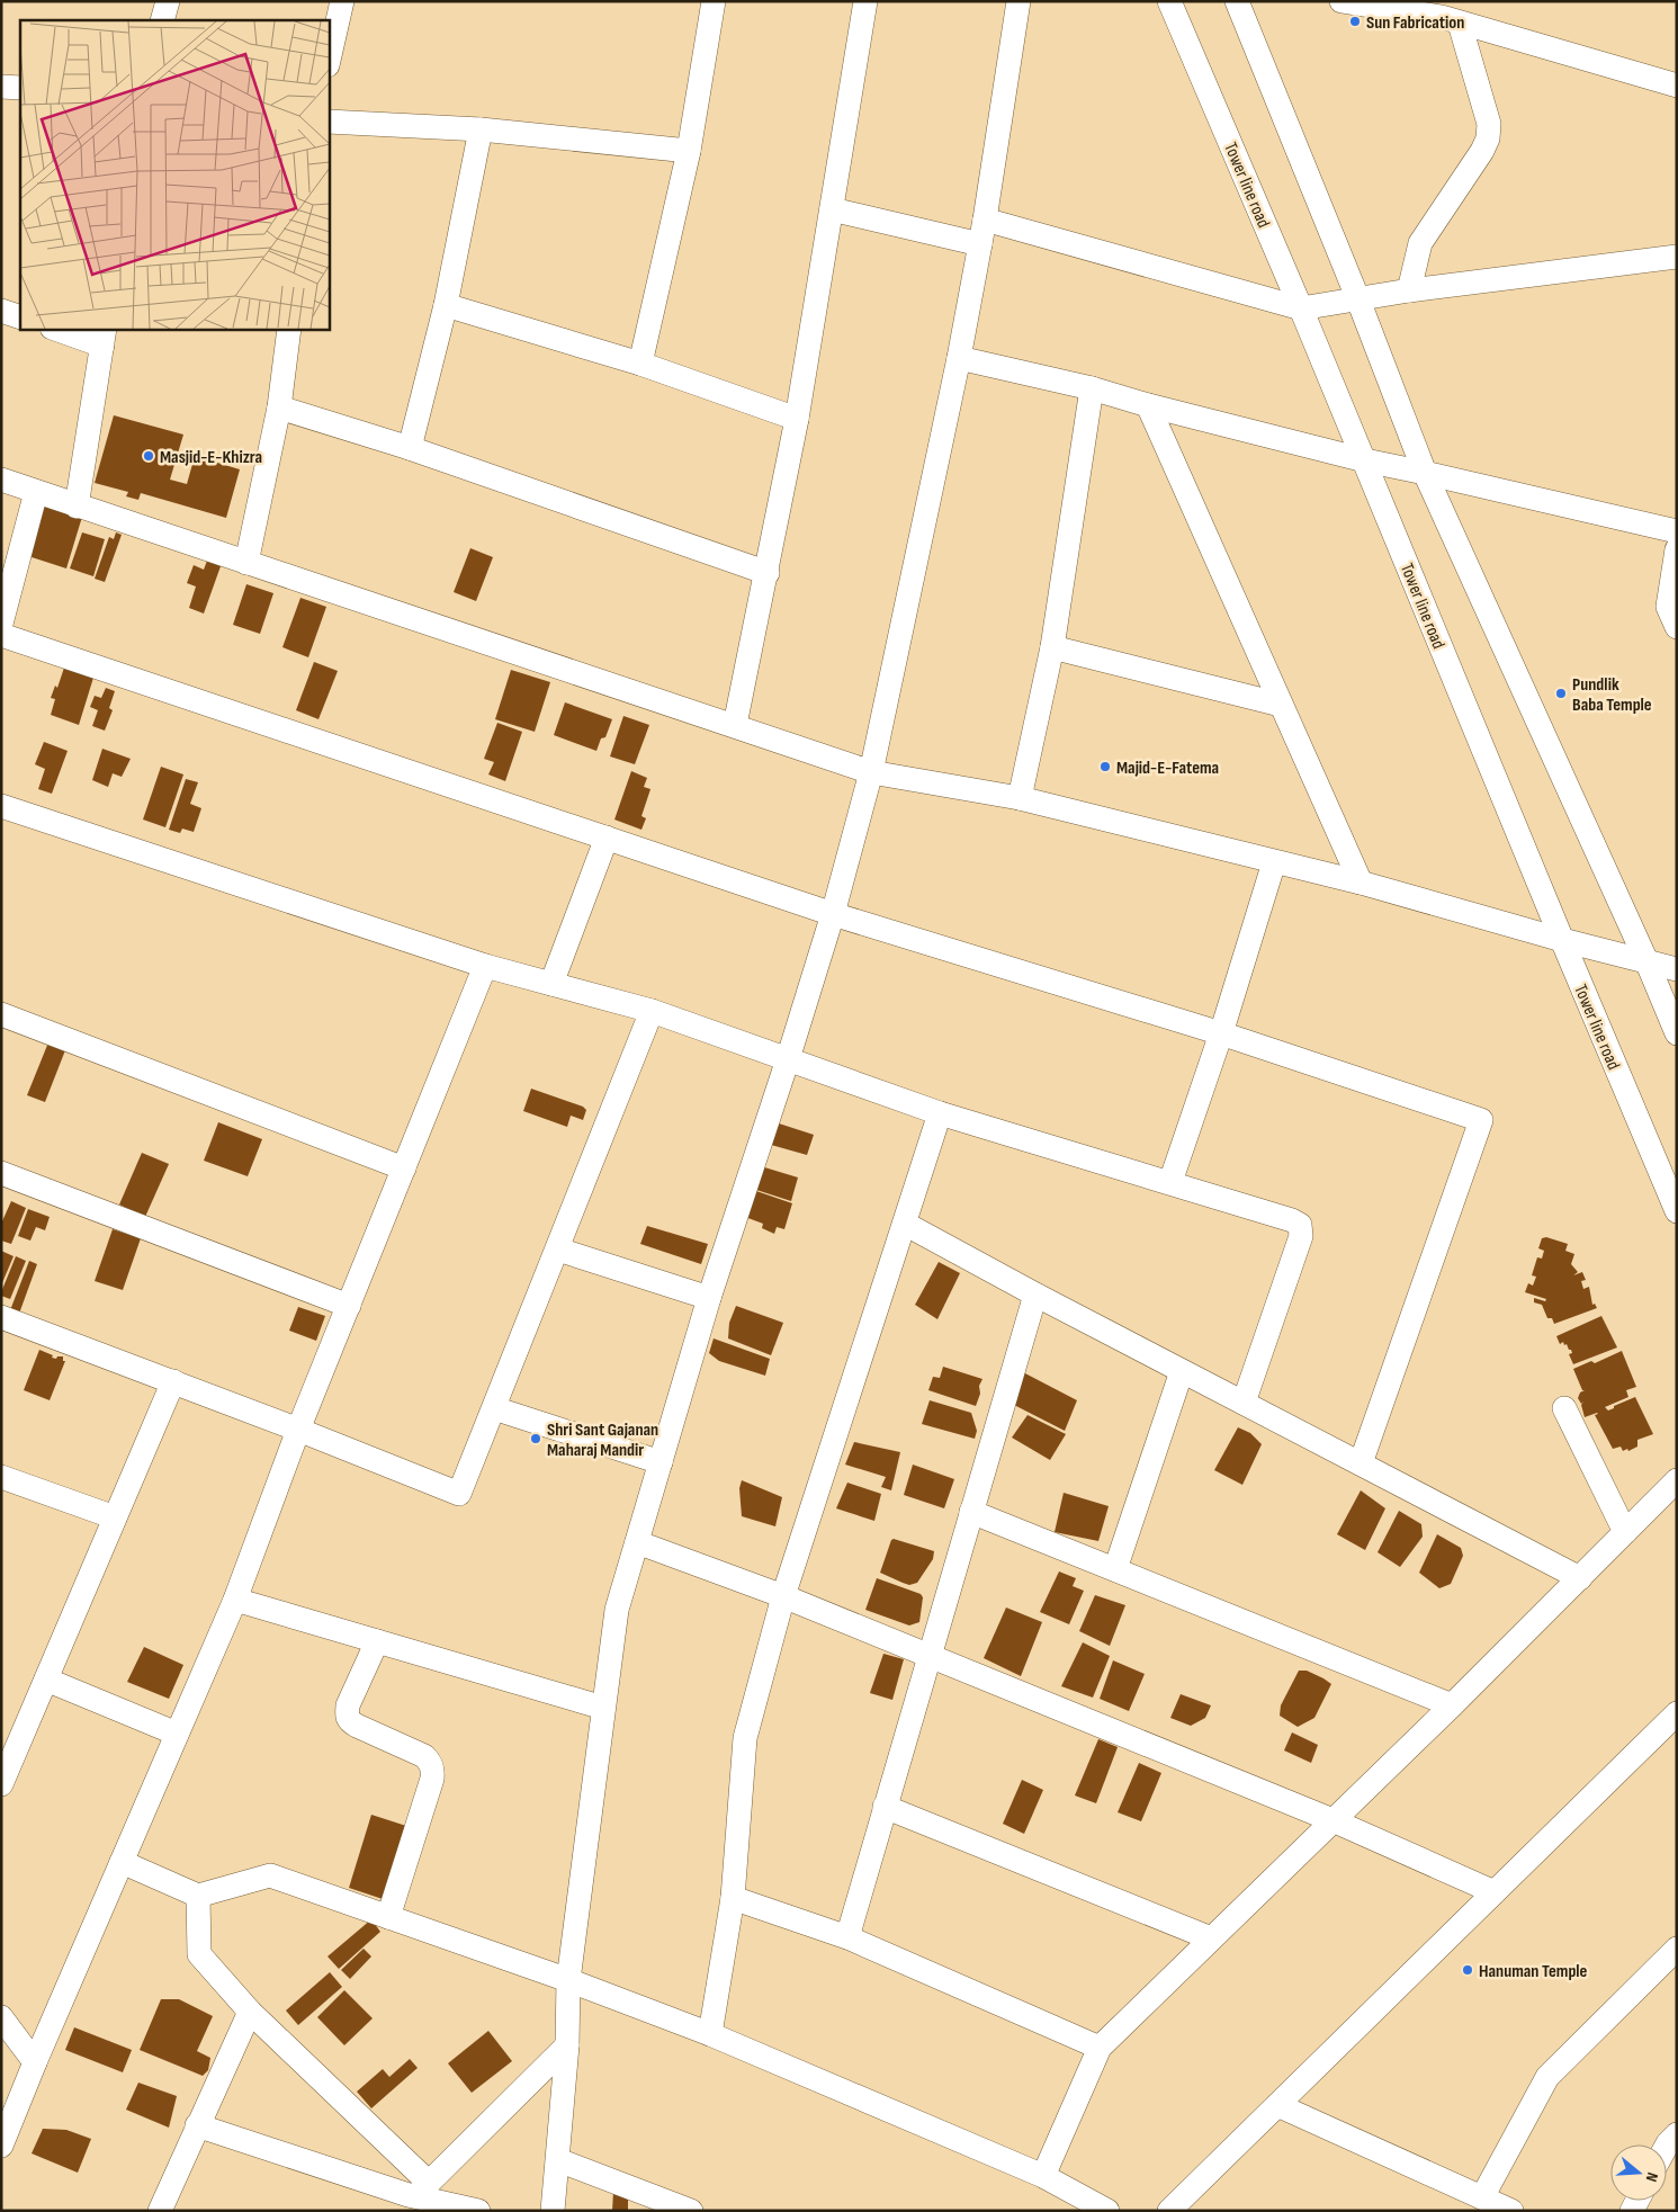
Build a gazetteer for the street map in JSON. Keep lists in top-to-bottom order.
{
  "streets": {
    "street": ["Tower line road"]
  },
  "places": [
    "Sun Fabrication",
    "Masjid-E-Khizra",
    "Pundlik Baba Temple",
    "Majid-E-Fatema",
    "Shri Sant Gajanan Maharaj Mandir",
    "Hanuman Temple"
  ],
  "north": "right"
}
